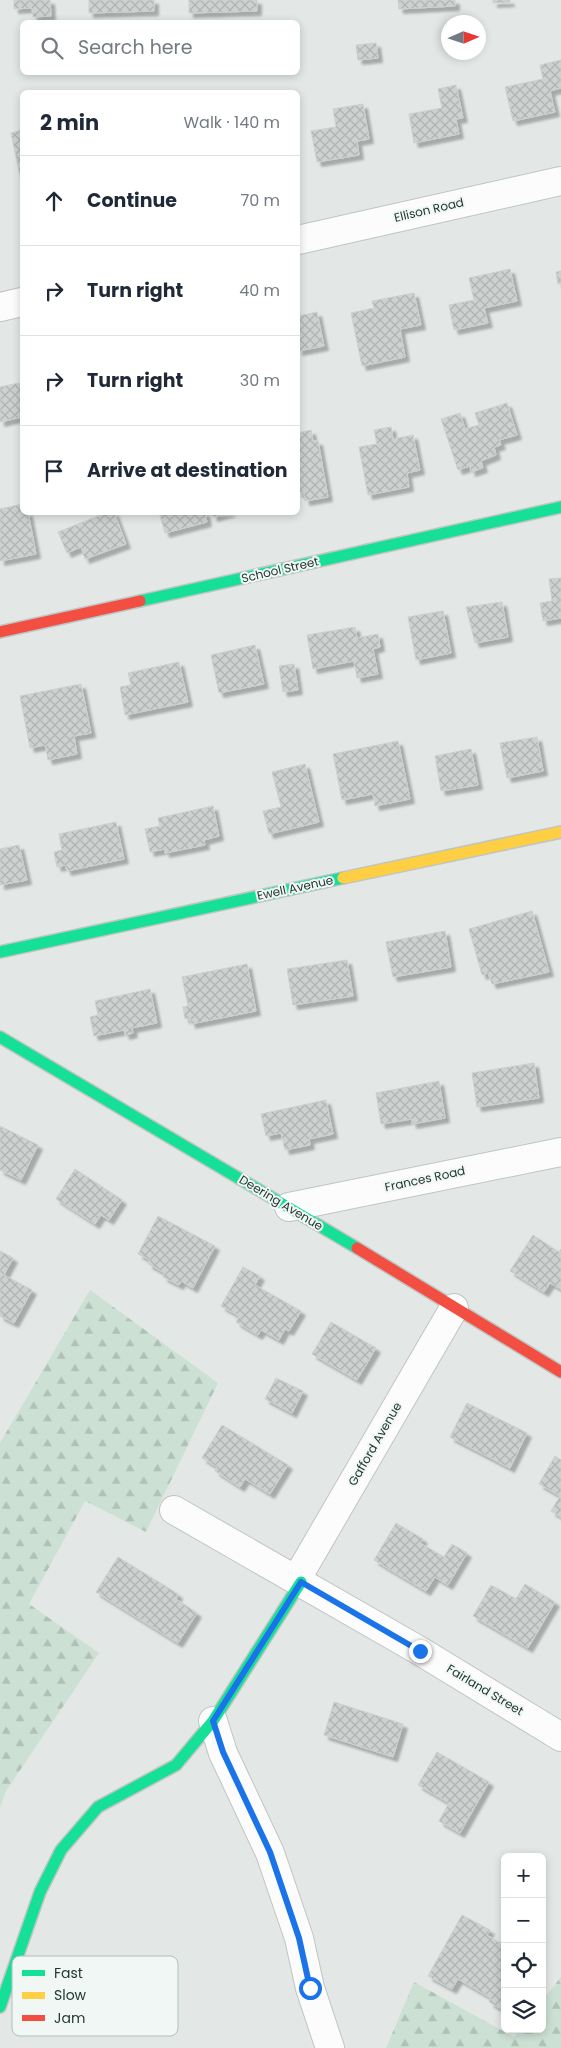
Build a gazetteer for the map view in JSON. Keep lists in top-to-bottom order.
{
  "streets": {
    "street": [
      "Ellison Road",
      "School Street",
      "Ewell Avenue",
      "Frances Road",
      "Deering Avenue",
      "Gafford Avenue",
      "Fairland Street"
    ]
  },
  "crossings": [
    ["Frances Road", "Deering Avenue"],
    ["Deering Avenue", "Gafford Avenue"],
    ["Gafford Avenue", "Fairland Street"]
  ],
  "legend": ["Fast", "Slow", "Jam"],
  "north": "right",
  "page": {
    "search": "Search here",
    "heading": ["2 min", "Walk · 140 m"],
    "list": [
      ["Continue", "70 m"],
      ["Turn right", "40 m"],
      ["Turn right", "30 m"],
      "Arrive at destination"
    ],
    "map_buttons": ["+", "−"]
  }
}
